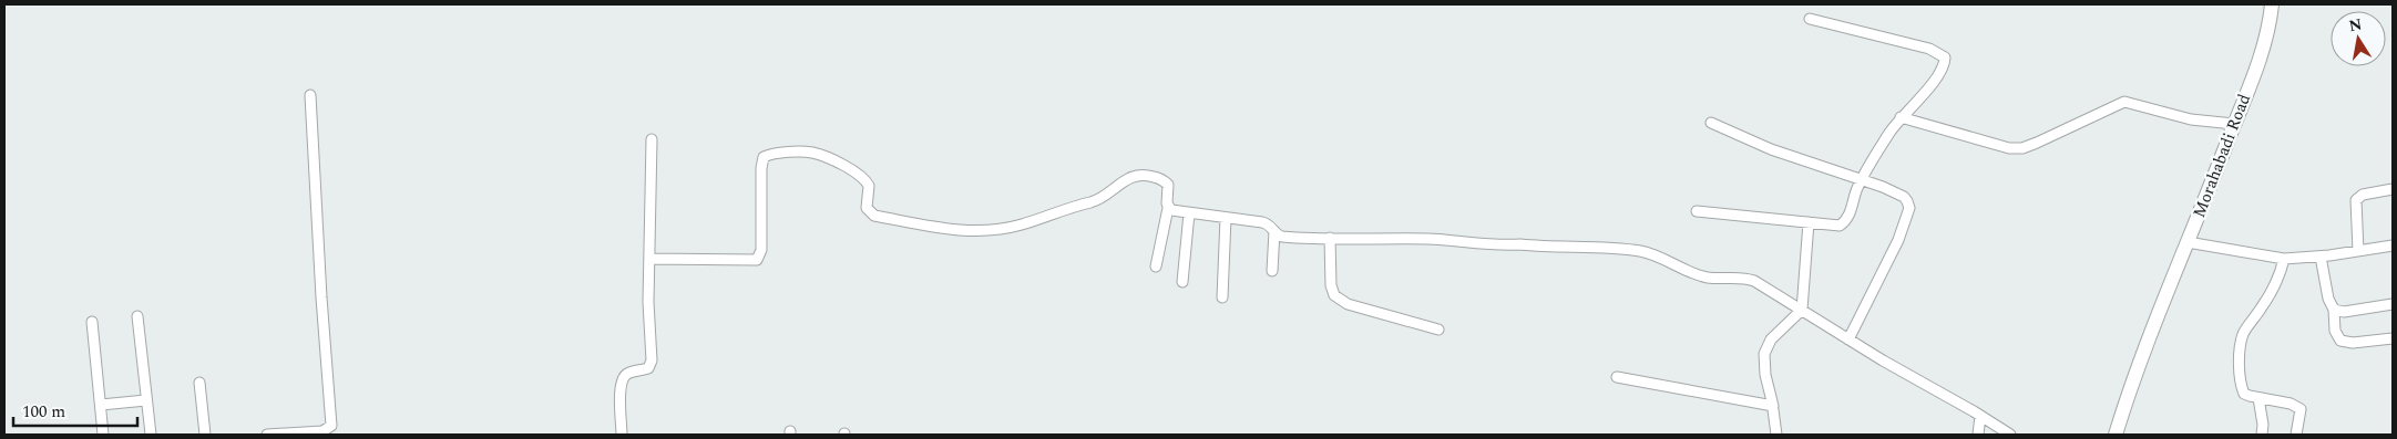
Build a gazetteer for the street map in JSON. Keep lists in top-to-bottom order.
{
  "streets": {
    "main road": ["Morahabadi Road"]
  },
  "scale_bar": "100 m",
  "north": "top"
}
